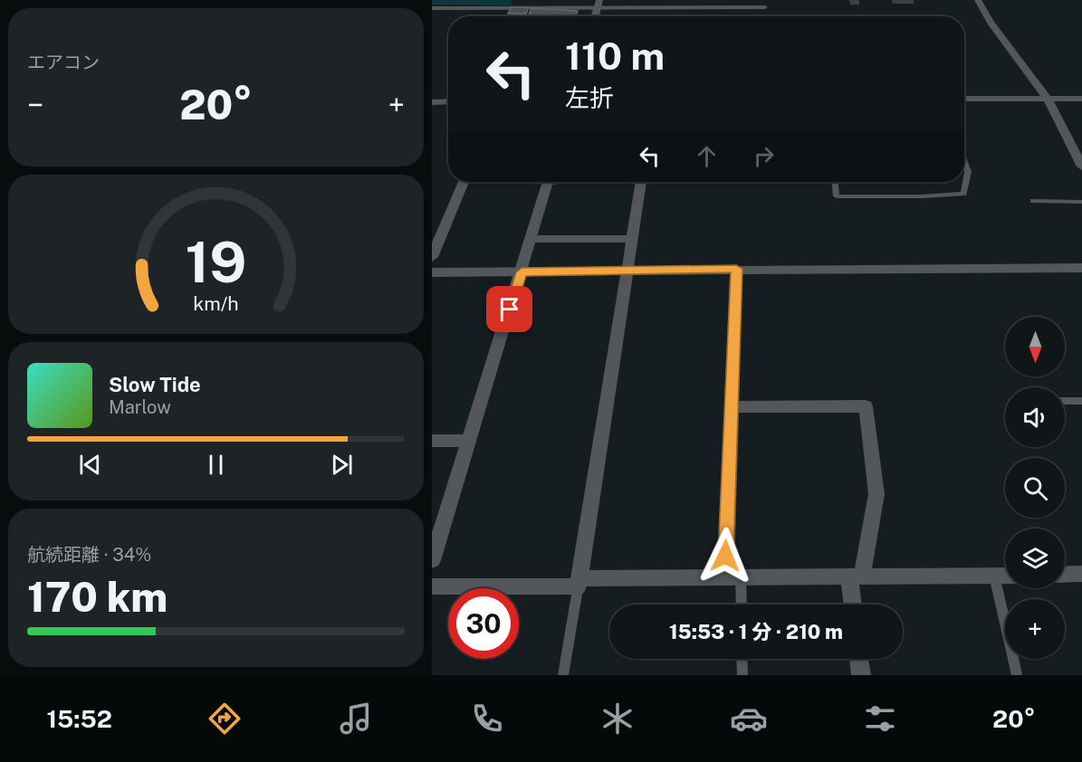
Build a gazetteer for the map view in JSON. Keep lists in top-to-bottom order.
{
  "north": "bottom",
  "page": {
    "tile": [
      "エアコン",
      ["航続距離 · 34%", "170 km"]
    ],
    "turn": ["110 m", "左折"],
    "heat": ["−", "20°", "+"],
    "map_buttons": "+",
    "song": ["Slow Tide", "Marlow"],
    "limit": "30",
    "trip": "15:53 · 1 分 · 210 m",
    "tabs": ["15:52", "20°"],
    "gauge": ["19", "km/h"]
  }
}
